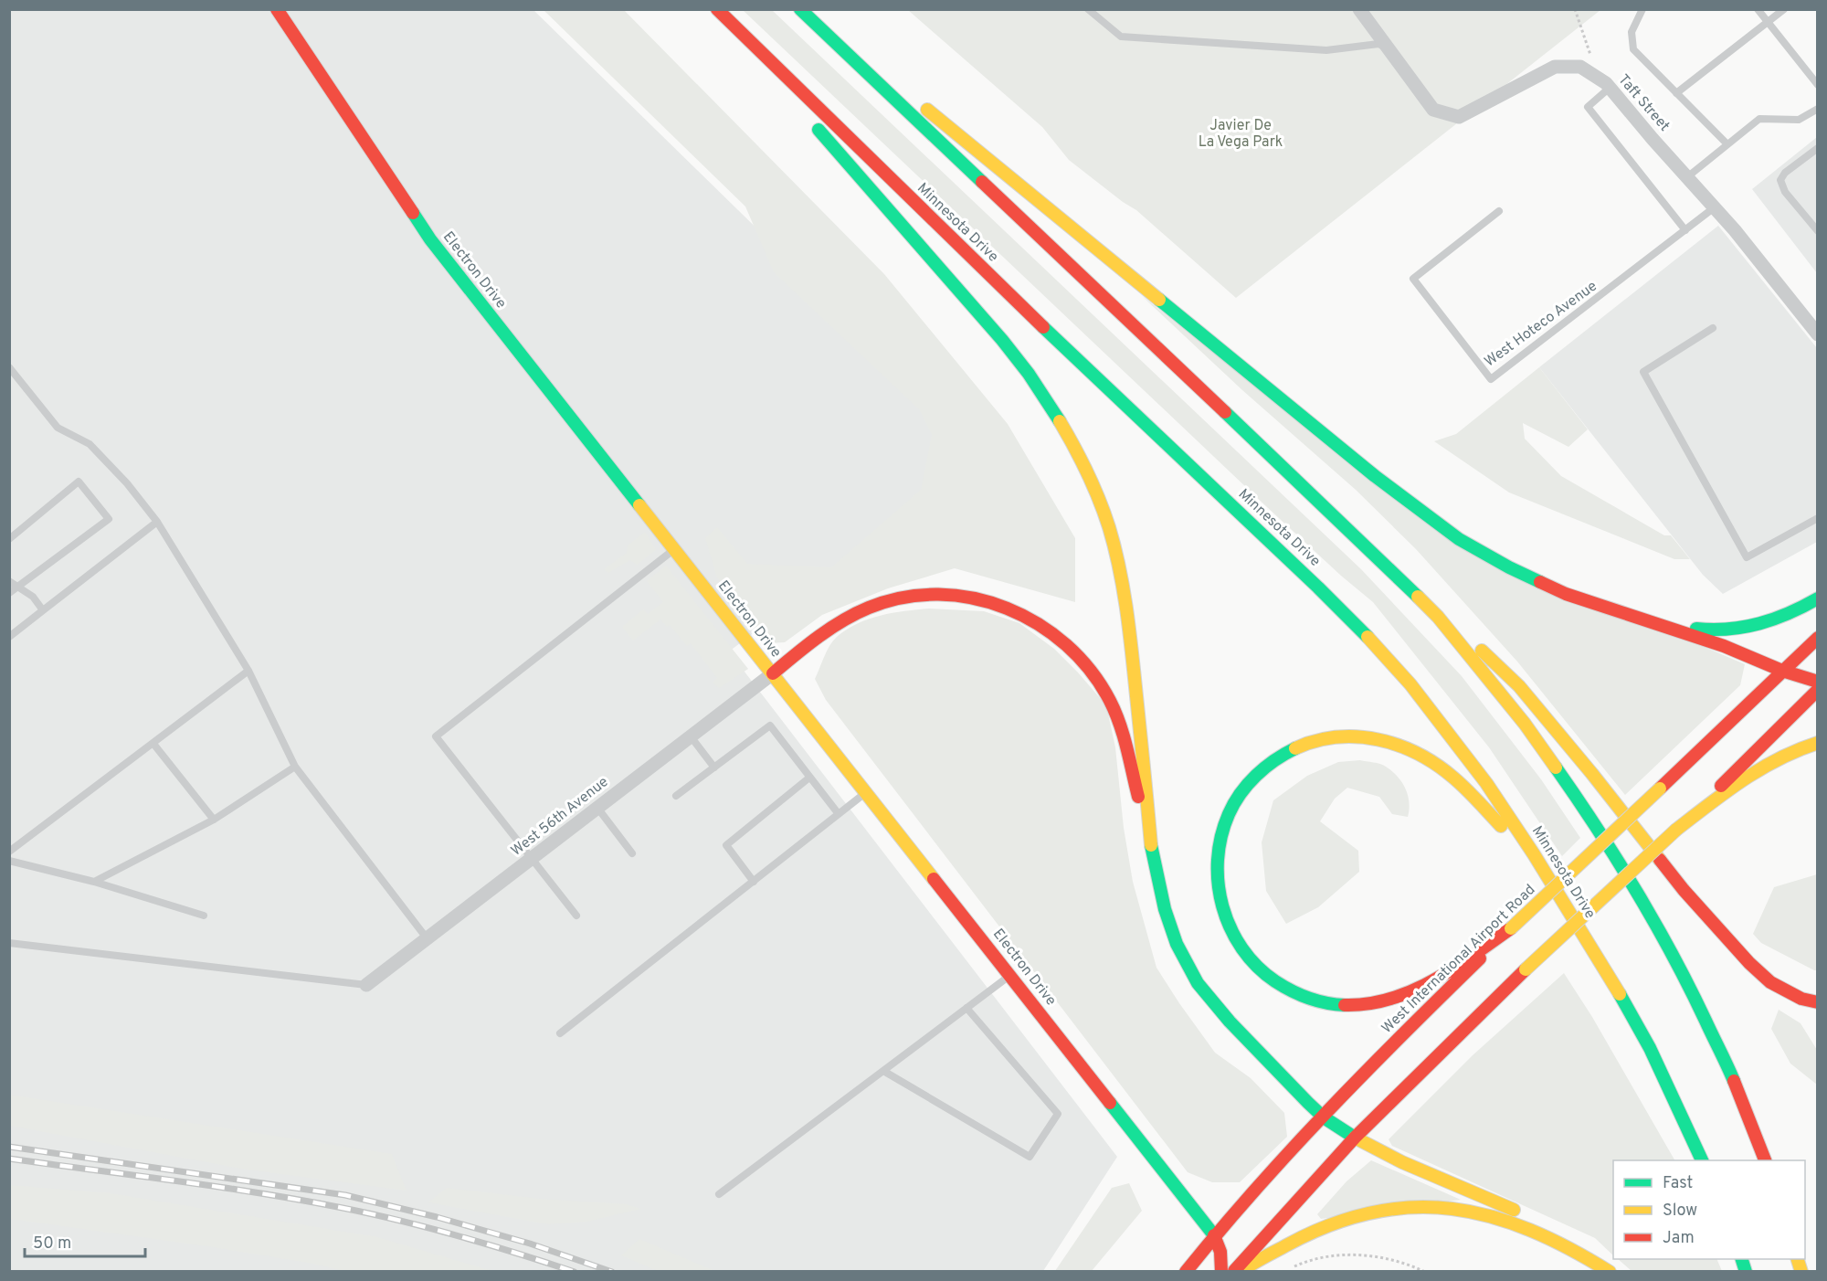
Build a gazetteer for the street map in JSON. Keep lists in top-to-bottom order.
{
  "streets": {
    "main road": ["Minnesota Drive", "Electron Drive", "West International Airport Road"],
    "street": ["Taft Street", "West 56th Avenue"],
    "lane": ["West Hoteco Avenue"]
  },
  "crossings": [
    ["Taft Street", "West Hoteco Avenue"],
    ["Electron Drive", "West 56th Avenue"],
    ["Electron Drive", "West International Airport Road"]
  ],
  "parks": ["Javier De La Vega Park"],
  "legend": ["Fast", "Slow", "Jam"],
  "scale_bar": "50 m"
}
